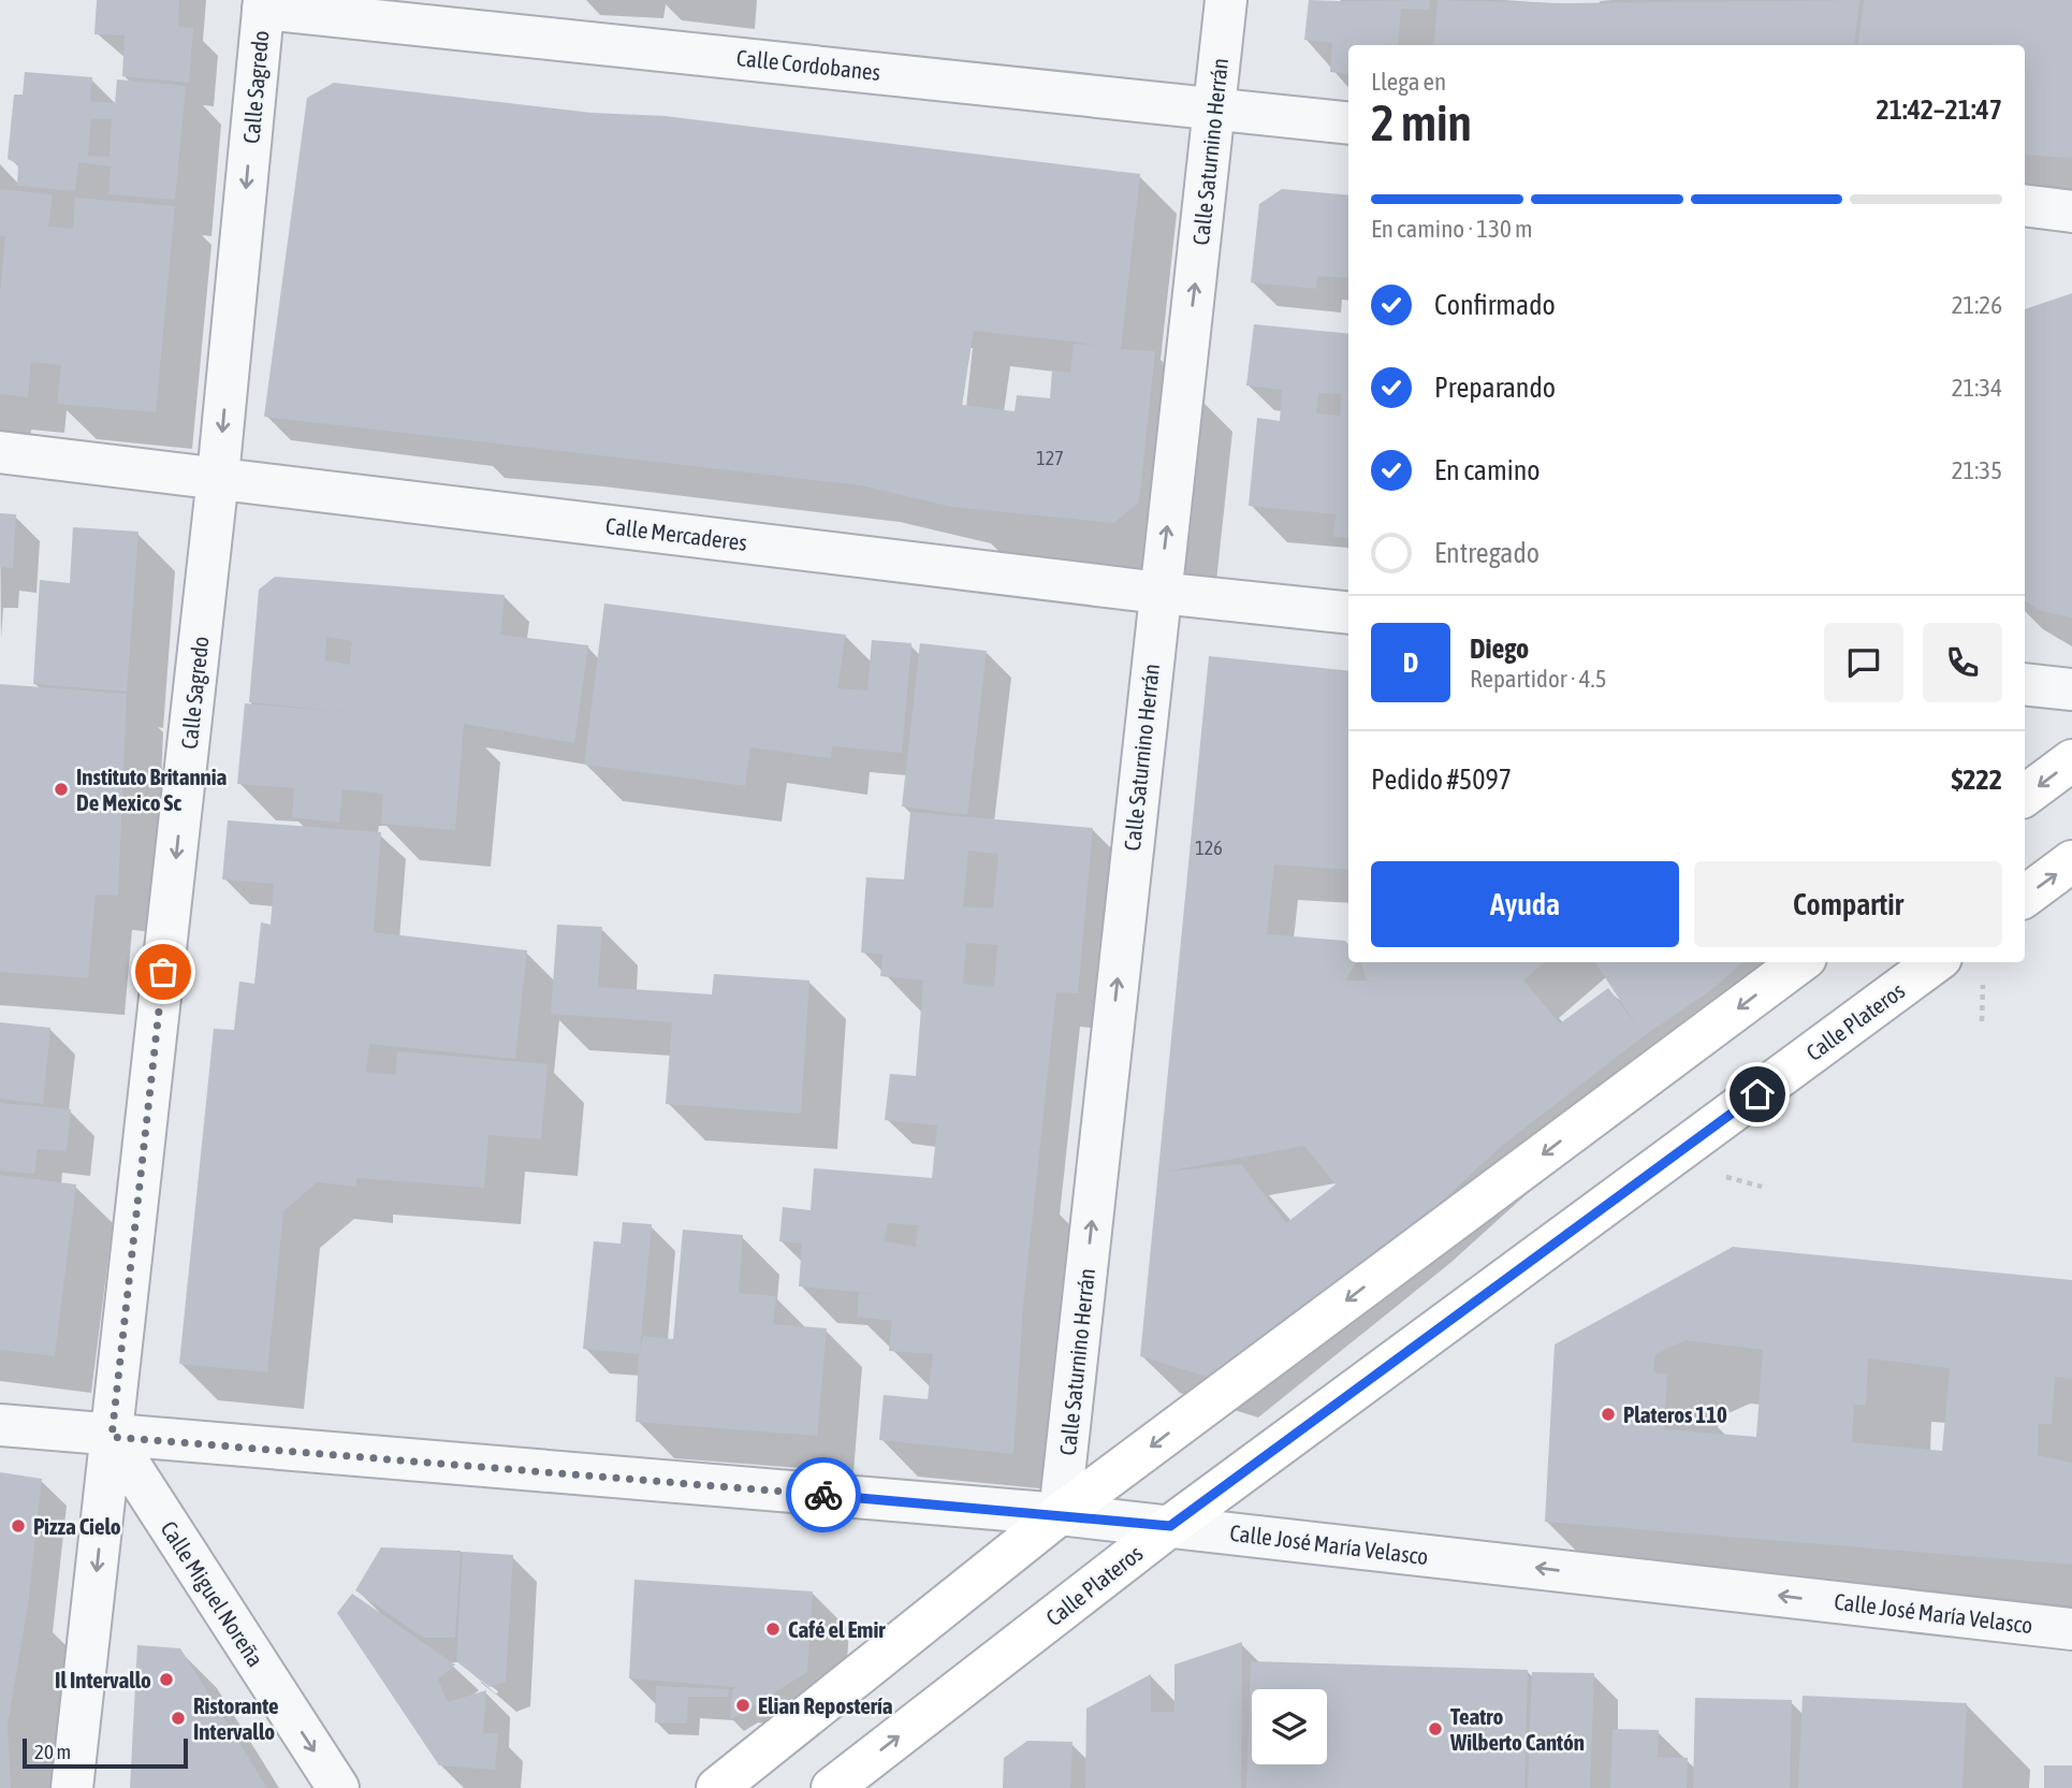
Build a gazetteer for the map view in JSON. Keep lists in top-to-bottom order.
{
  "streets": {
    "street": [
      "Calle Cordobanes",
      "Calle Sagredo",
      "Calle Saturnino Herrán",
      "Calle Mercaderes",
      "Calle Plateros",
      "Calle José María Velasco",
      "Calle Miguel Noreña"
    ]
  },
  "crossings": [
    ["Calle Cordobanes", "Calle Sagredo"],
    ["Calle Cordobanes", "Calle Saturnino Herrán"],
    ["Calle Sagredo", "Calle Mercaderes"],
    ["Calle Sagredo", "Calle José María Velasco"],
    ["Calle Sagredo", "Calle Miguel Noreña"],
    ["Calle Saturnino Herrán", "Calle Mercaderes"],
    ["Calle Saturnino Herrán", "Calle José María Velasco"],
    ["Calle Plateros", "Calle José María Velasco"],
    ["Calle José María Velasco", "Calle Miguel Noreña"]
  ],
  "one_way": [
    "Calle Sagredo",
    "Calle Saturnino Herrán",
    "Calle José María Velasco",
    "Calle Miguel Noreña"
  ],
  "places": [
    "Instituto Britannia De Mexico Sc",
    "Plateros 110",
    "Pizza Cielo",
    "Café el Emir",
    "Il Intervallo",
    "Elian Repostería",
    "Ristorante Intervallo",
    "Teatro Wilberto Cantón"
  ],
  "house_numbers": ["127", "126"],
  "scale_bar": "20 m",
  "page": {
    "heading": ["2 min", "Llega en", "21:42–21:47"],
    "panel": [
      "Diego",
      "Repartidor · 4.5",
      "Pedido #5097",
      "$222"
    ],
    "bar": "En camino · 130 m",
    "list": [
      ["Confirmado", "21:26"],
      ["Preparando", "21:34"],
      ["En camino", "21:35"],
      "Entregado"
    ],
    "round": "D",
    "buttons": ["Ayuda", "Compartir"],
    "scale": "20 m"
  }
}
